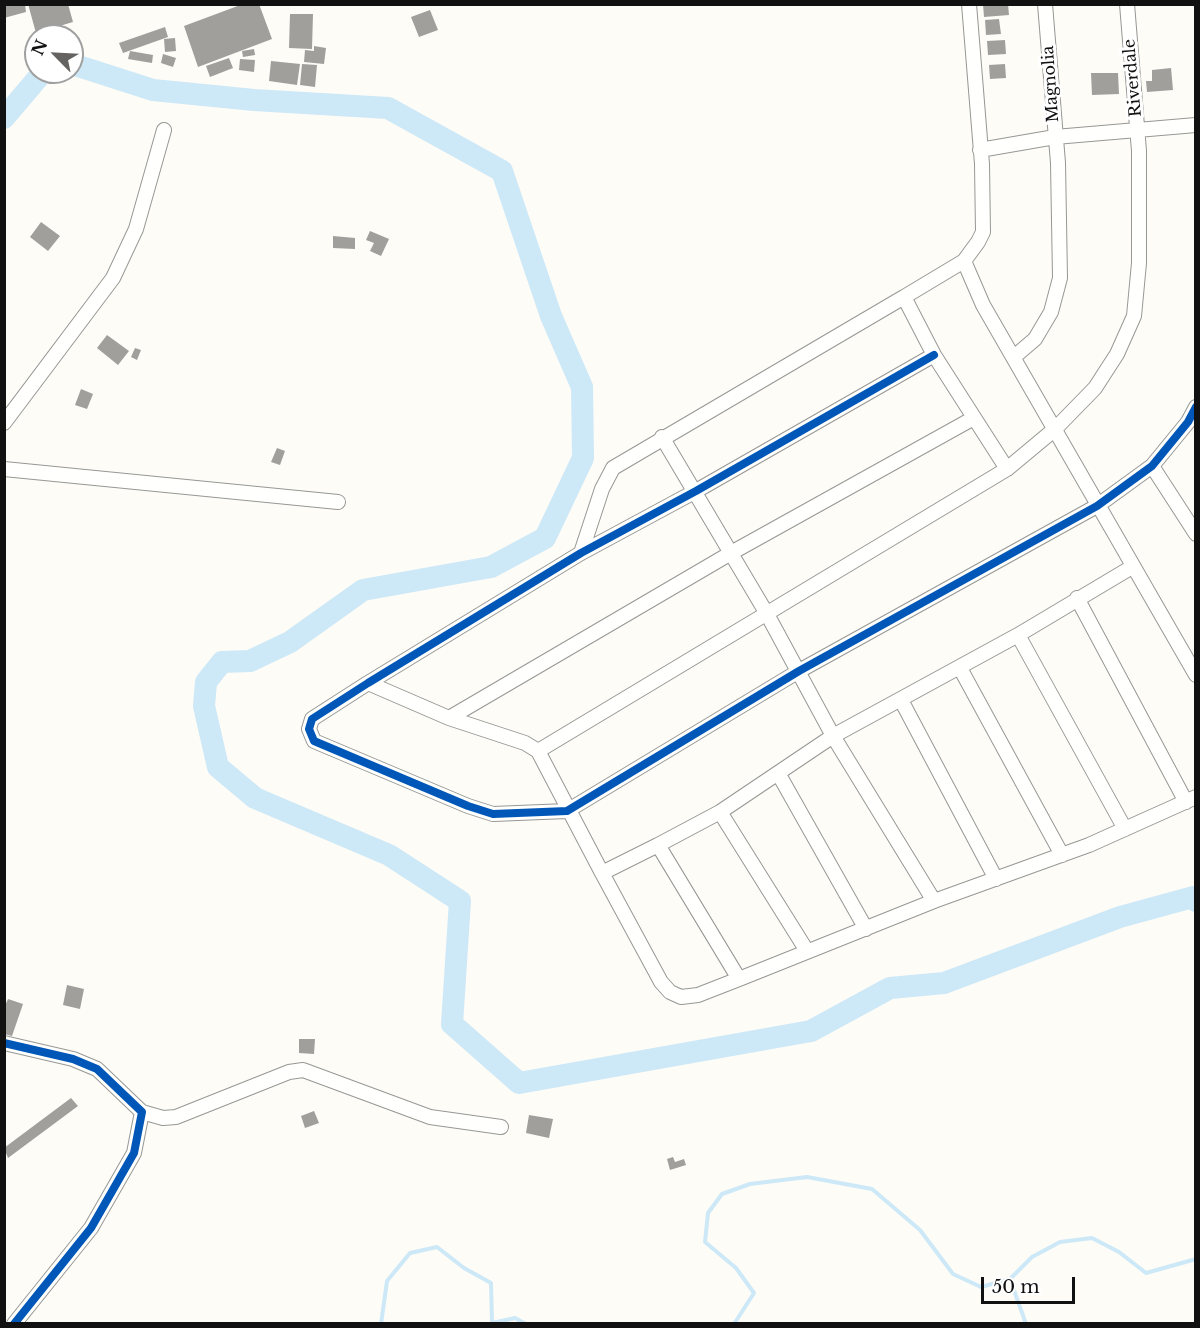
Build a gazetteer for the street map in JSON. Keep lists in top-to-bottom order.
{
  "streets": {
    "street": ["Riverdale", "Magnolia"]
  },
  "scale_bar": "50 m",
  "north": "top left"
}
